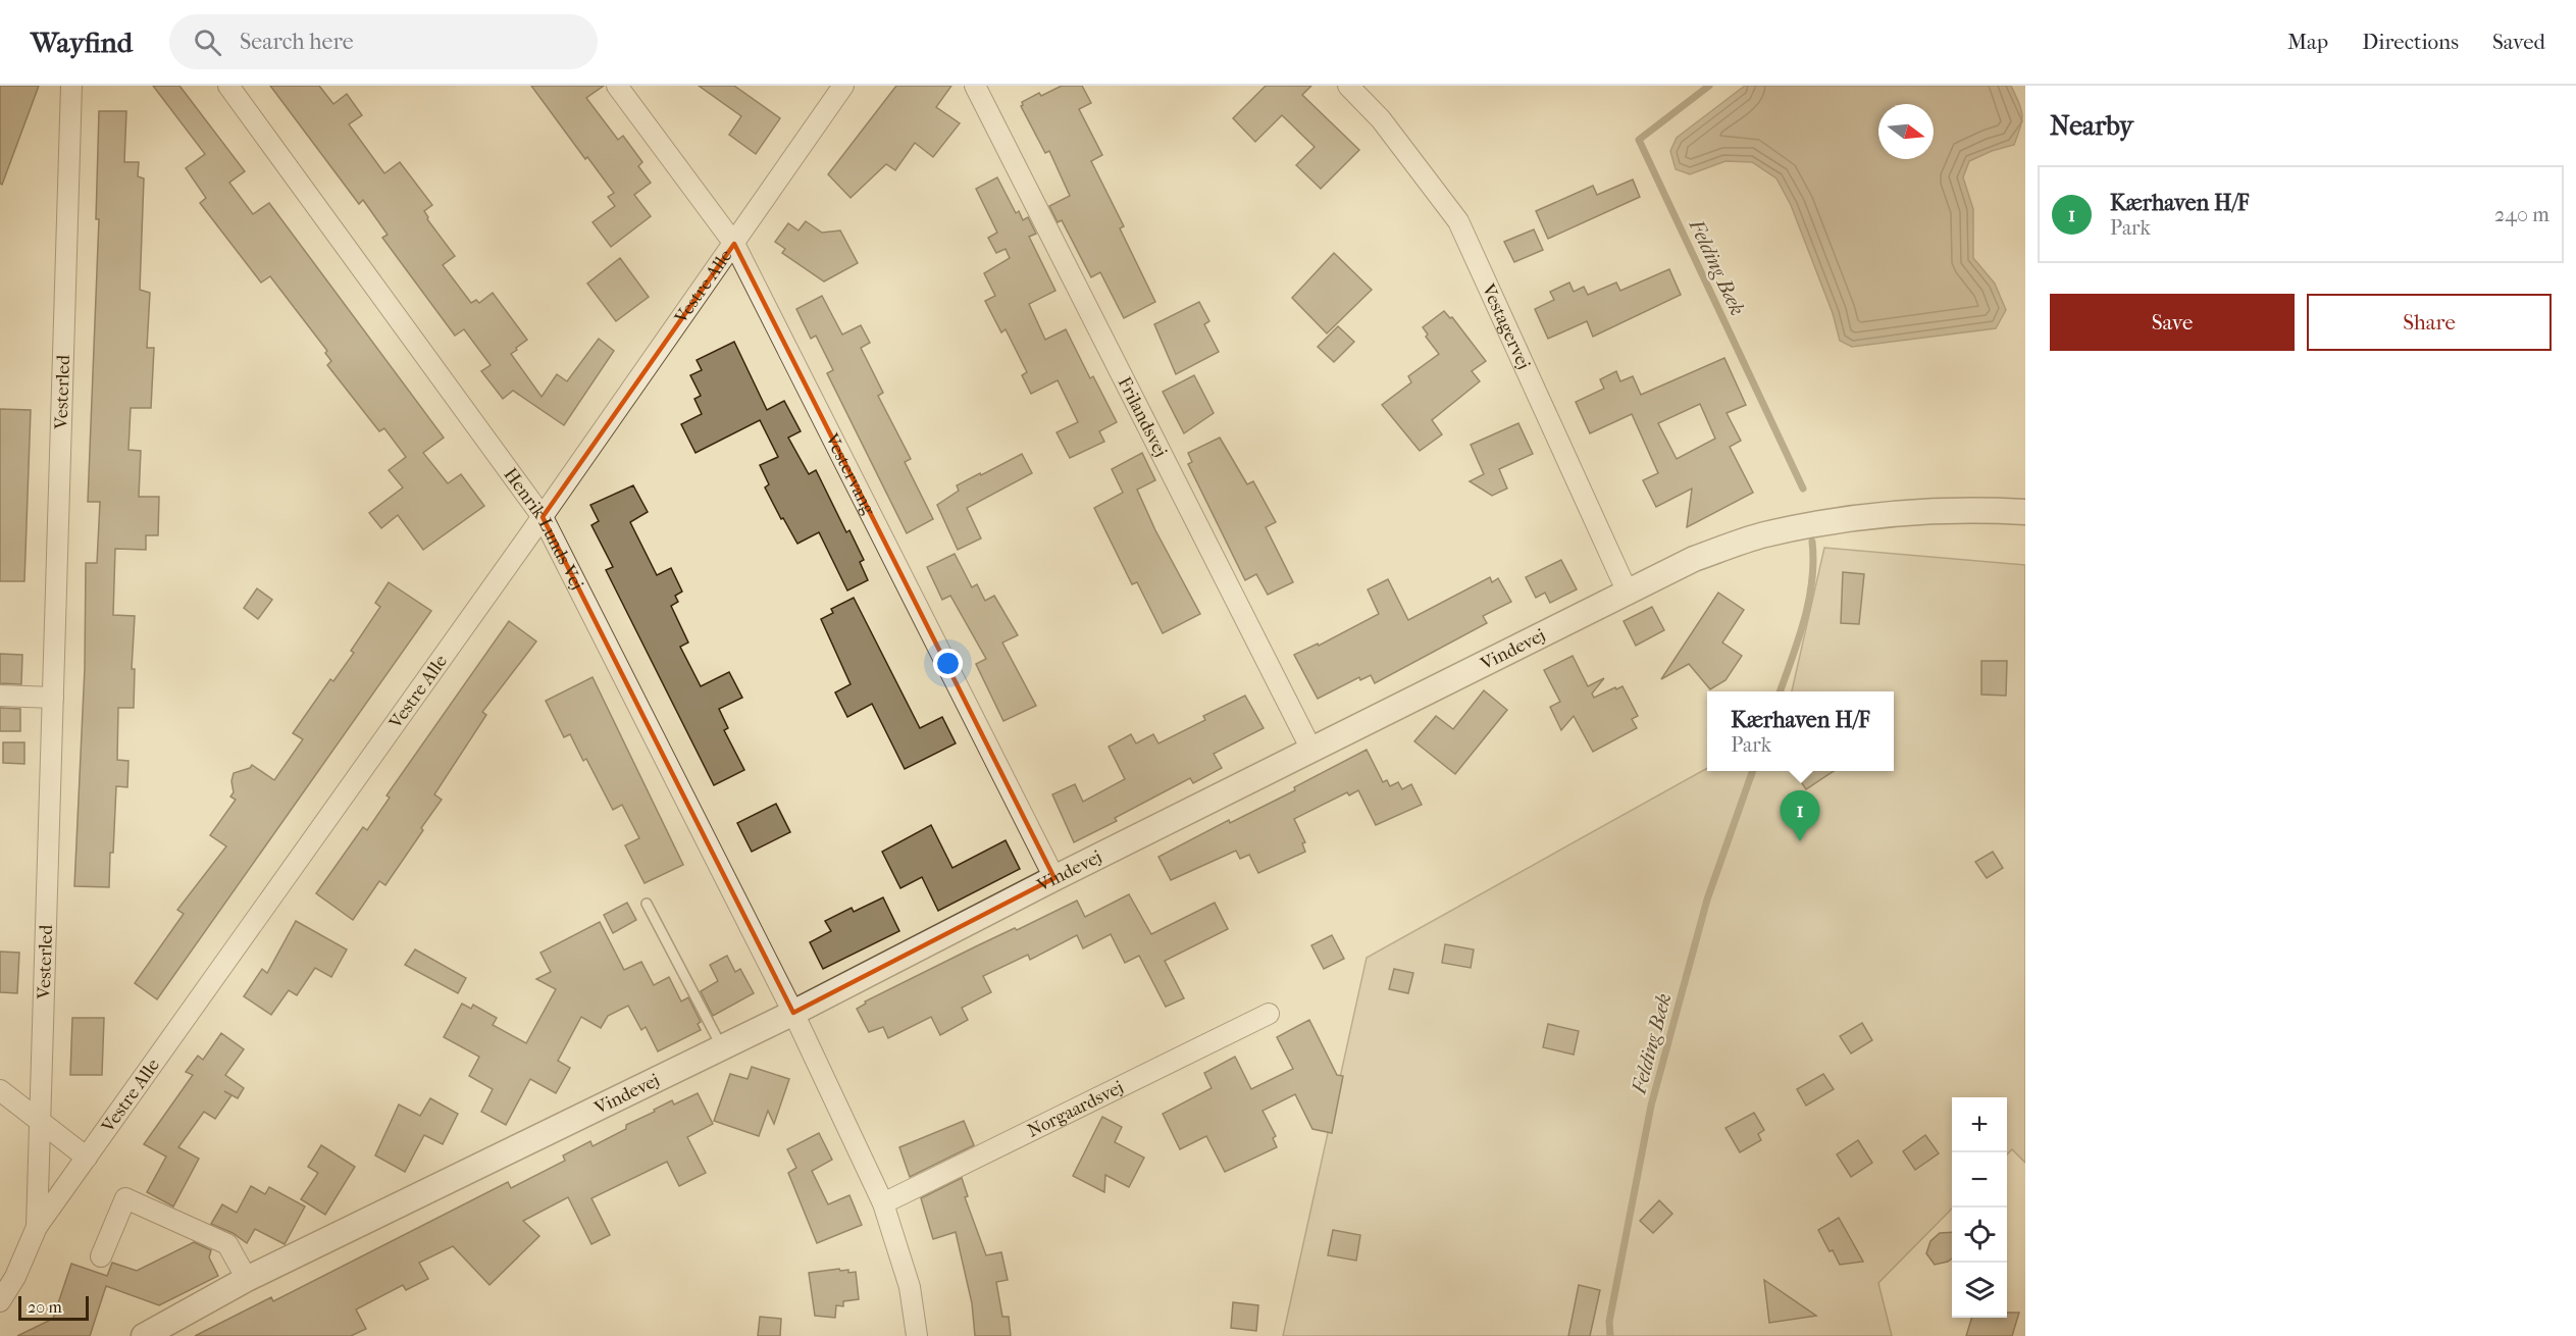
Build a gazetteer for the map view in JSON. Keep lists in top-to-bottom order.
{
  "streets": {
    "street": [
      "Vestre Alle",
      "Vestagervej",
      "Vesterled",
      "Frilandsvej",
      "Vestervang",
      "Henrik Lunds Vej",
      "Vindevej",
      "Norgaardsvej"
    ]
  },
  "crossings": [
    ["Vestre Alle", "Vesterled"],
    ["Vestre Alle", "Vestervang"],
    ["Vestre Alle", "Henrik Lunds Vej"],
    ["Vestagervej", "Vindevej"],
    ["Frilandsvej", "Vindevej"],
    ["Vestervang", "Vindevej"],
    ["Henrik Lunds Vej", "Vindevej"]
  ],
  "water": ["Felding Bæk"],
  "scale_bar": "20 m",
  "north": "right",
  "page": {
    "header": "Wayfind",
    "search": "Search here",
    "nav": ["Map", "Directions", "Saved"],
    "heading": "Nearby",
    "list": [
      {
        "mark": "1",
        "name": "Kærhaven H/F",
        "note": "Park",
        "value": "240 m"
      }
    ],
    "buttons": ["Save", "Share"],
    "popup": ["Kærhaven H/F", "Park"],
    "pins": "1",
    "map_buttons": ["+", "−"],
    "scale": "20 m"
  }
}
